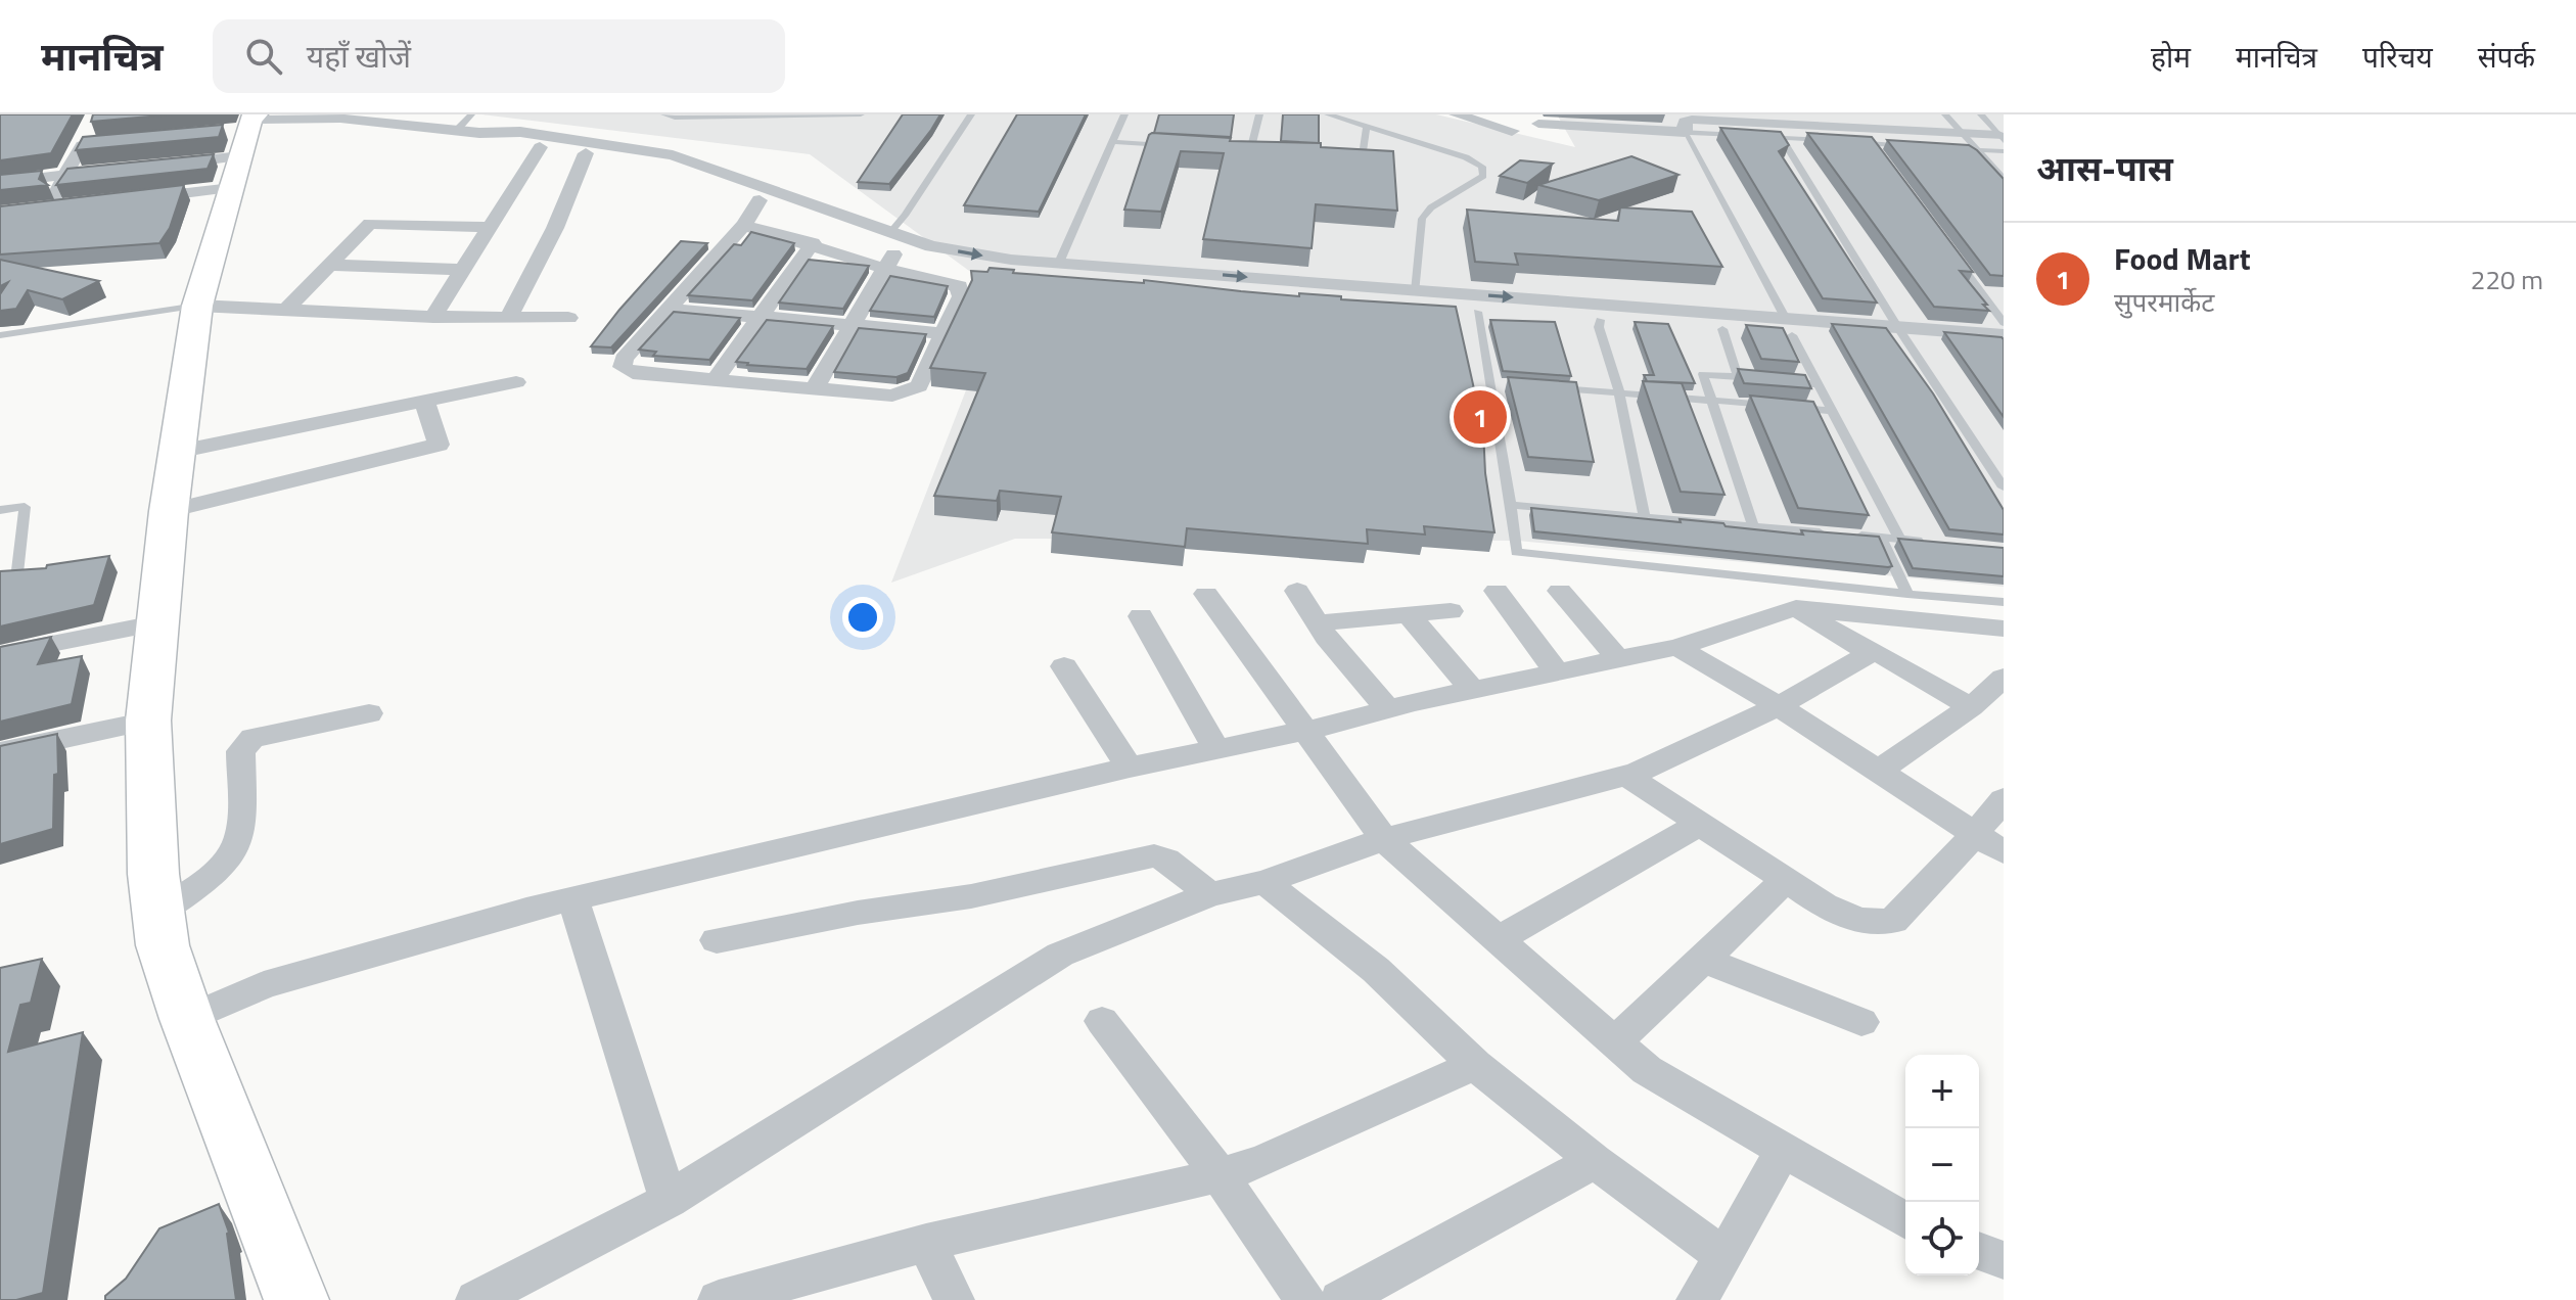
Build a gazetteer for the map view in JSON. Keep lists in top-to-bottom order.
{
  "page": {
    "header": "मानचित्र",
    "search": "यहाँ खोजें",
    "nav": [
      "होम",
      "मानचित्र",
      "परिचय",
      "संपर्क"
    ],
    "heading": "आस-पास",
    "list": [
      {
        "mark": "1",
        "name": "Food Mart",
        "note": "सुपरमार्केट",
        "value": "220 m"
      }
    ],
    "pins": "1",
    "map_buttons": ["+", "−"]
  }
}
